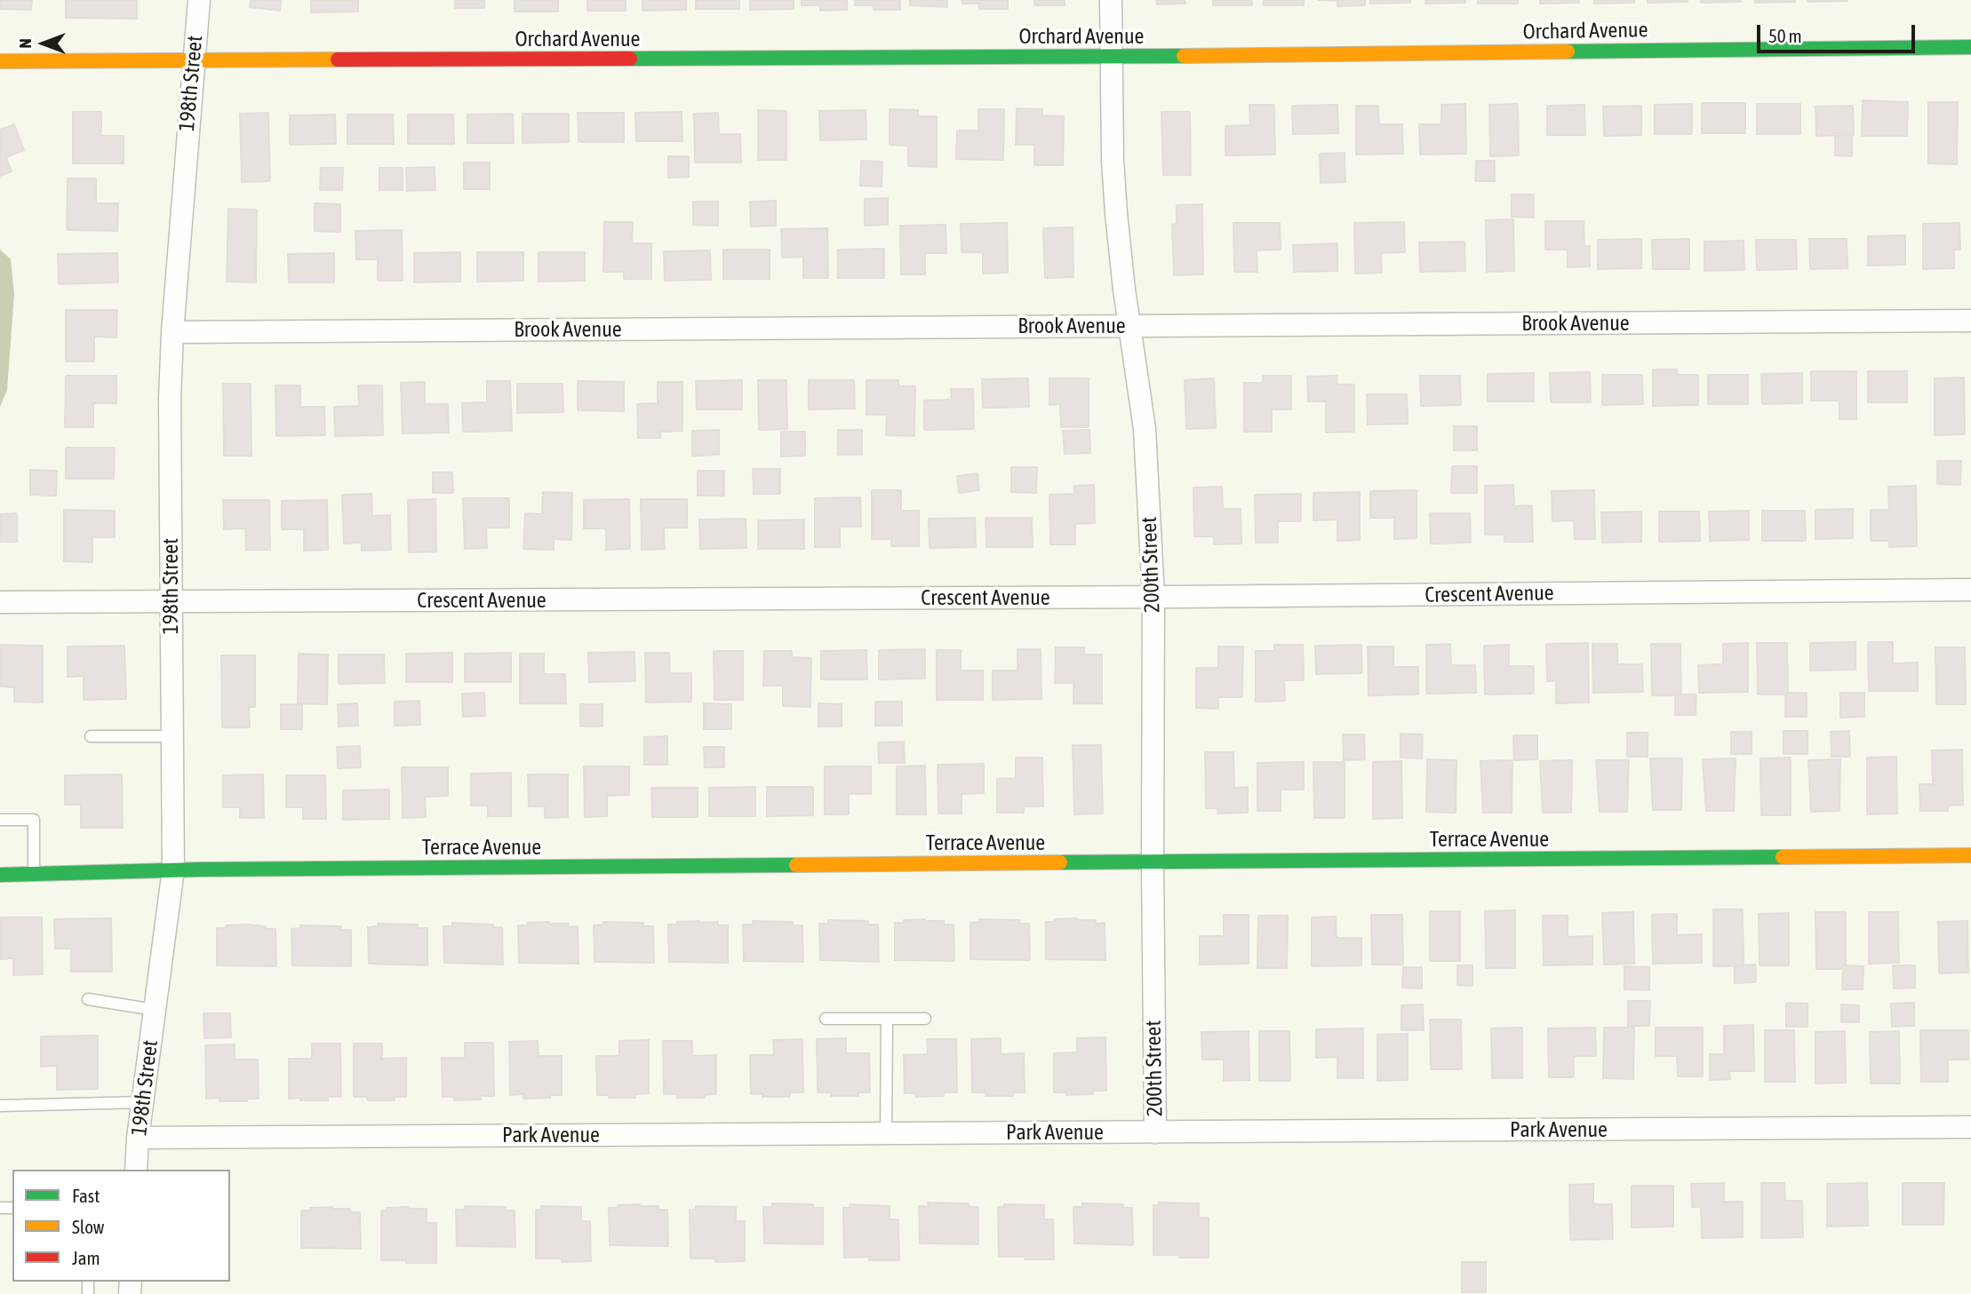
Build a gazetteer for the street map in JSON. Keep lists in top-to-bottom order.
{
  "streets": {
    "street": [
      "Orchard Avenue",
      "198th Street",
      "Brook Avenue",
      "200th Street",
      "Crescent Avenue",
      "Terrace Avenue",
      "Park Avenue"
    ]
  },
  "crossings": [
    ["Orchard Avenue", "198th Street"],
    ["Orchard Avenue", "200th Street"],
    ["198th Street", "Brook Avenue"],
    ["198th Street", "Crescent Avenue"],
    ["198th Street", "Terrace Avenue"],
    ["198th Street", "Park Avenue"],
    ["Brook Avenue", "200th Street"],
    ["200th Street", "Crescent Avenue"],
    ["200th Street", "Terrace Avenue"],
    ["200th Street", "Park Avenue"]
  ],
  "legend": ["Fast", "Slow", "Jam"],
  "scale_bar": "50 m",
  "north": "left"
}
